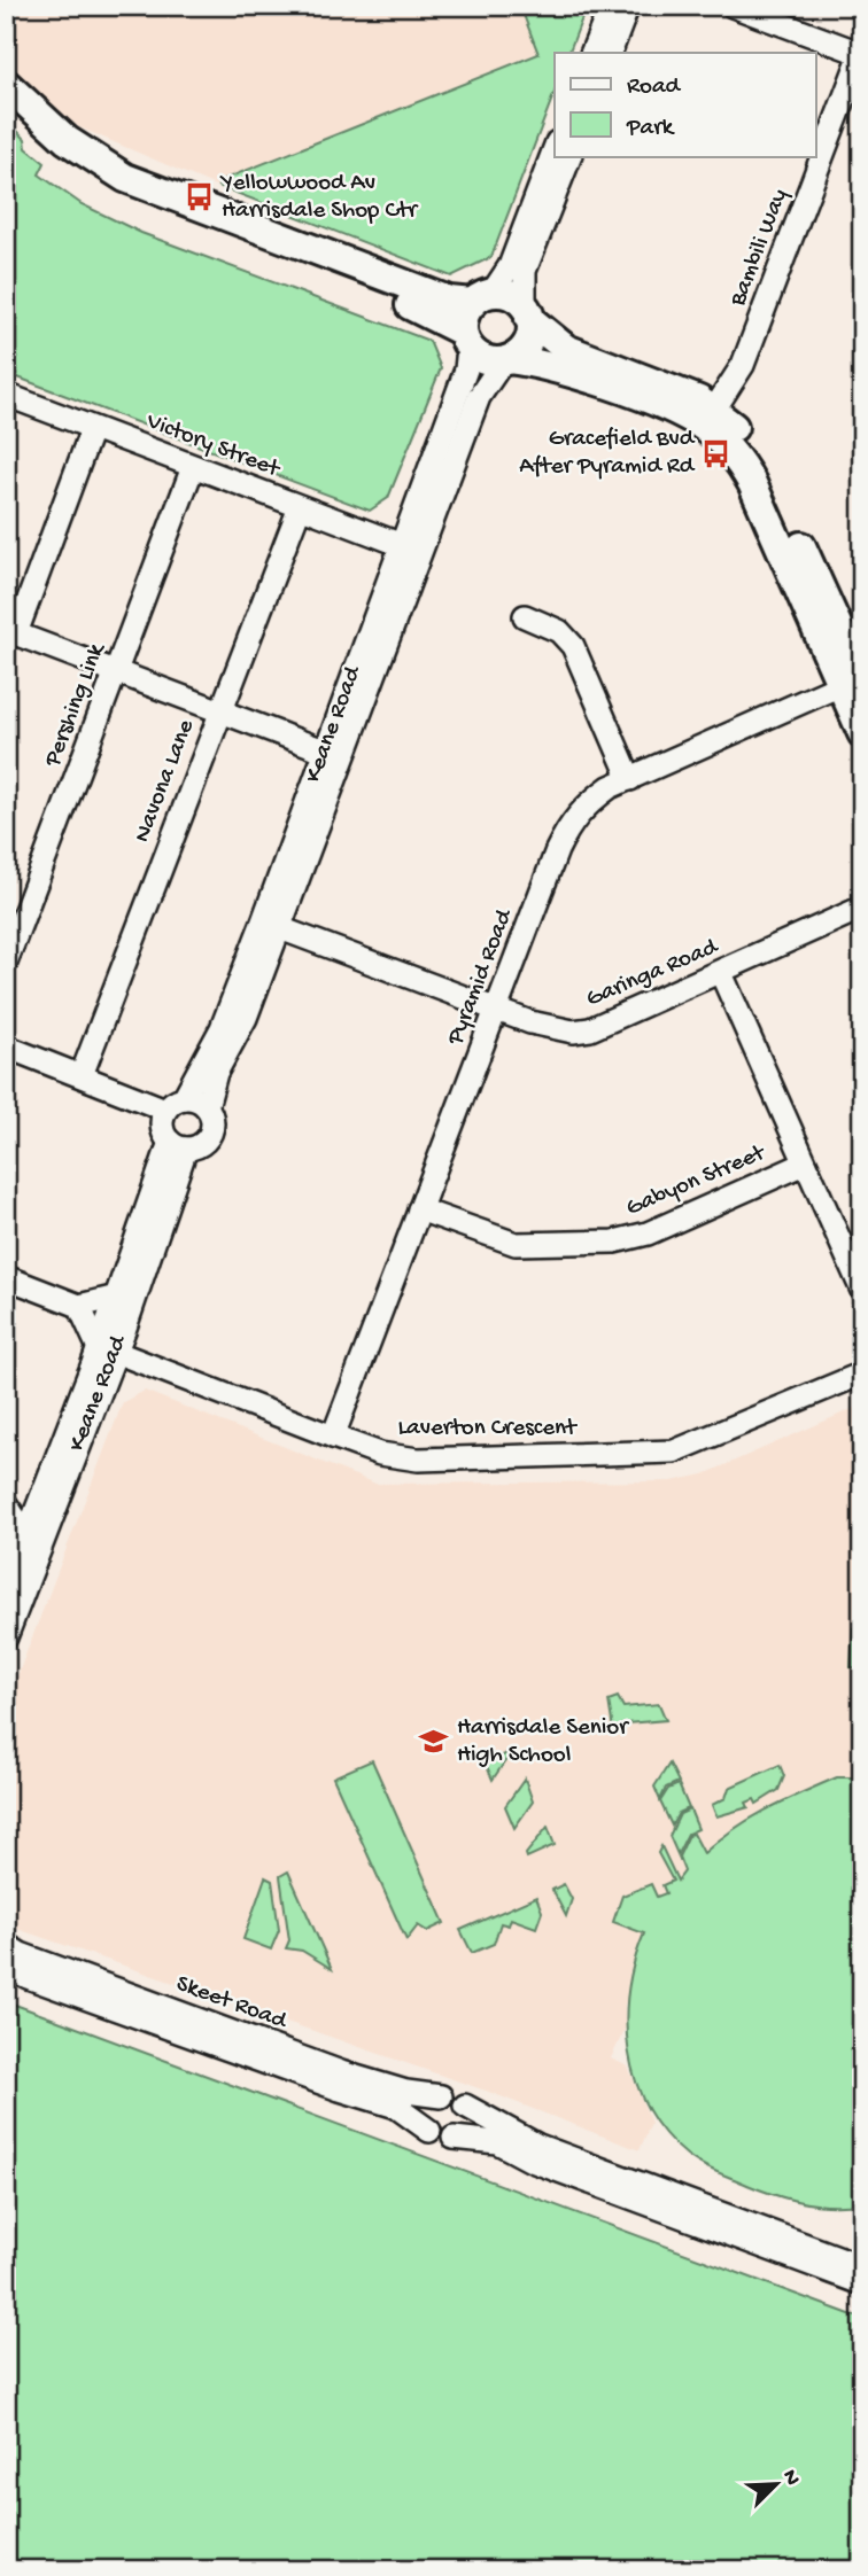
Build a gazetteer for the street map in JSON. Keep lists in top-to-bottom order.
{
  "streets": {
    "street": [
      "Bambili Way",
      "Victory Street",
      "Pershing Link",
      "Keane Road",
      "Navona Lane",
      "Garinga Road",
      "Pyramid Road",
      "Gabyon Street",
      "Laverton Crescent",
      "Skeet Road"
    ]
  },
  "crossings": [
    ["Victory Street", "Pershing Link"],
    ["Victory Street", "Keane Road"],
    ["Victory Street", "Navona Lane"],
    ["Keane Road", "Garinga Road"],
    ["Keane Road", "Laverton Crescent"],
    ["Garinga Road", "Pyramid Road"],
    ["Pyramid Road", "Gabyon Street"],
    ["Pyramid Road", "Laverton Crescent"]
  ],
  "places": {
    "bus stop": ["Yellowwood Av Harrisdale Shop Ctr", "Gracefield Bvd After Pyramid Rd"],
    "school or university": ["Harrisdale Senior High School"]
  },
  "legend": ["Road", "Park"],
  "north": "top right"
}
